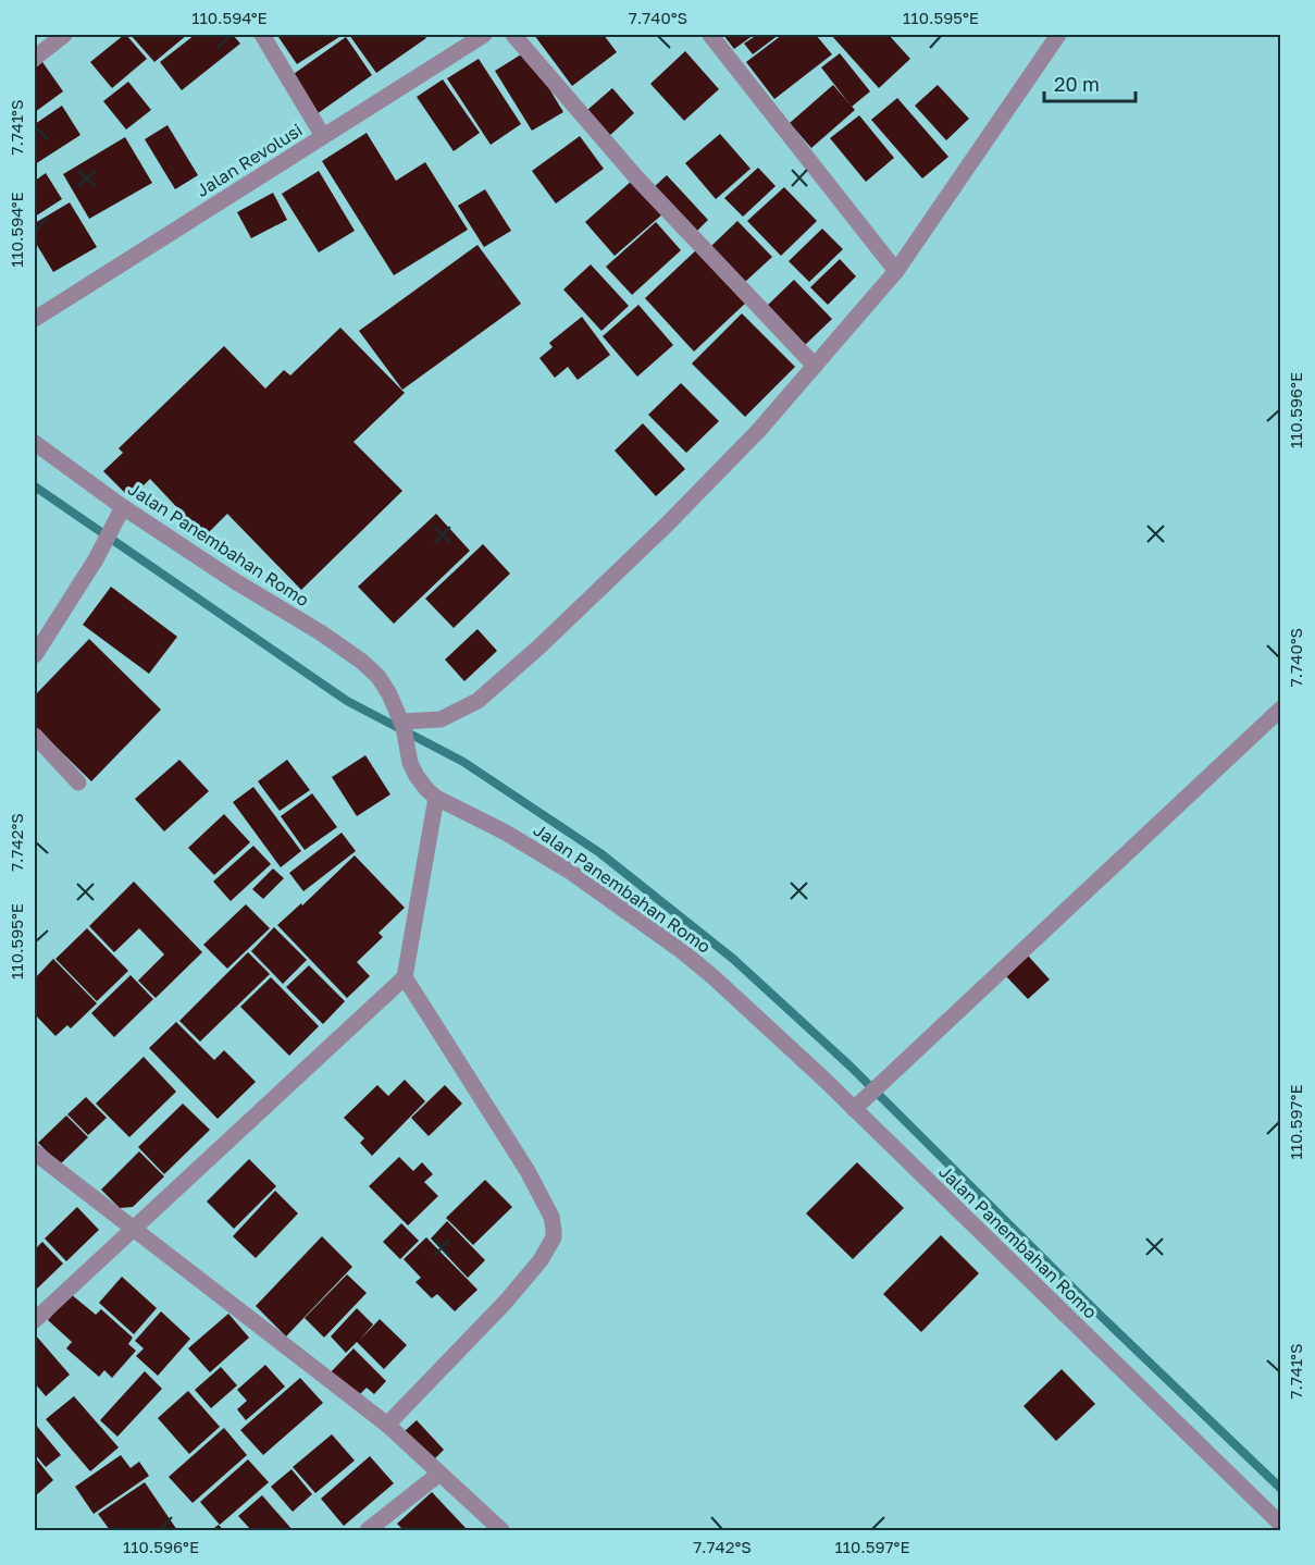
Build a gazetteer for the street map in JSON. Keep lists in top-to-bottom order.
{
  "streets": {
    "street": ["Jalan Revolusi", "Jalan Panembahan Romo"]
  },
  "scale_bar": "20 m",
  "coordinates": [
    "110.594°E",
    "7.740°S",
    "110.595°E",
    "7.741°S",
    "110.596°E",
    "7.742°S",
    "110.597°E"
  ]
}
